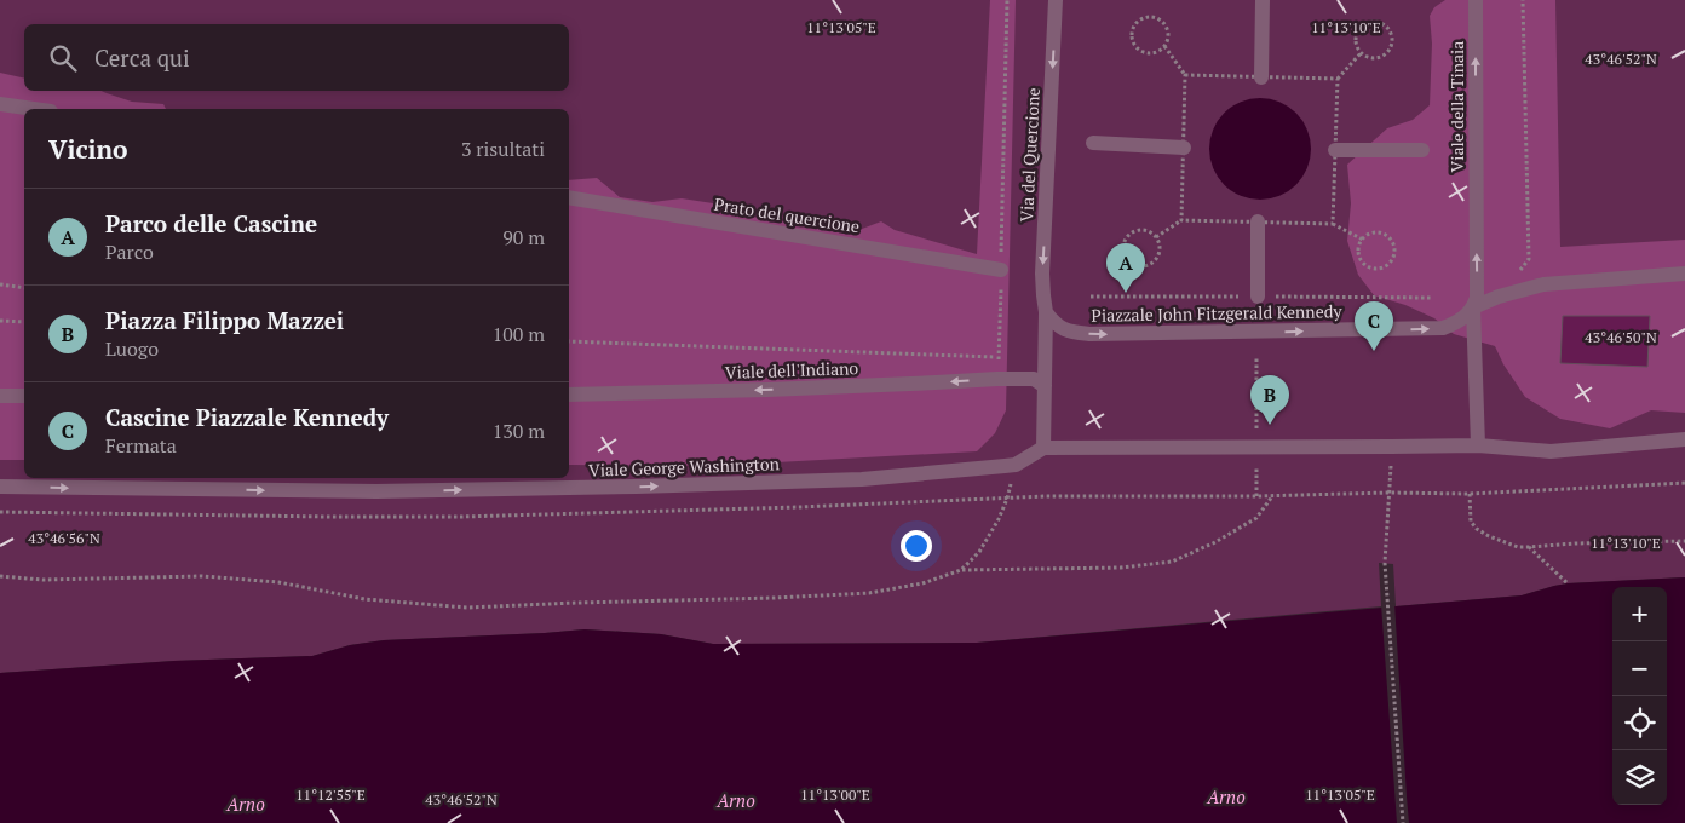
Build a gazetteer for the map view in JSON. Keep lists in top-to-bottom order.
{
  "streets": {
    "street": [
      "Viale della Tinaia",
      "Via del Quercione",
      "Prato del quercione",
      "Piazzale John Fitzgerald Kennedy",
      "Viale dell'Indiano",
      "Viale George Washington"
    ]
  },
  "crossings": [
    ["Viale della Tinaia", "Piazzale John Fitzgerald Kennedy"],
    ["Via del Quercione", "Piazzale John Fitzgerald Kennedy"],
    ["Via del Quercione", "Viale dell'Indiano"]
  ],
  "one_way": [
    "Viale della Tinaia",
    "Via del Quercione",
    "Viale dell'Indiano",
    "Viale George Washington"
  ],
  "water": ["Arno"],
  "page": {
    "search": "Cerca qui",
    "heading": ["Vicino", "3 risultati"],
    "list": [
      {
        "mark": "A",
        "name": "Parco delle Cascine",
        "note": "Parco",
        "value": "90 m"
      },
      {
        "mark": "B",
        "name": "Piazza Filippo Mazzei",
        "note": "Luogo",
        "value": "100 m"
      },
      {
        "mark": "C",
        "name": "Cascine Piazzale Kennedy",
        "note": "Fermata",
        "value": "130 m"
      }
    ],
    "pins": ["A", "C", "B"],
    "map_buttons": ["+", "−"]
  },
  "coordinates": [
    "11°13'05\"E",
    "11°13'10\"E",
    "43°46'52\"N",
    "43°46'50\"N",
    "43°46'56\"N",
    "11°12'55\"E",
    "11°13'00\"E"
  ]
}
